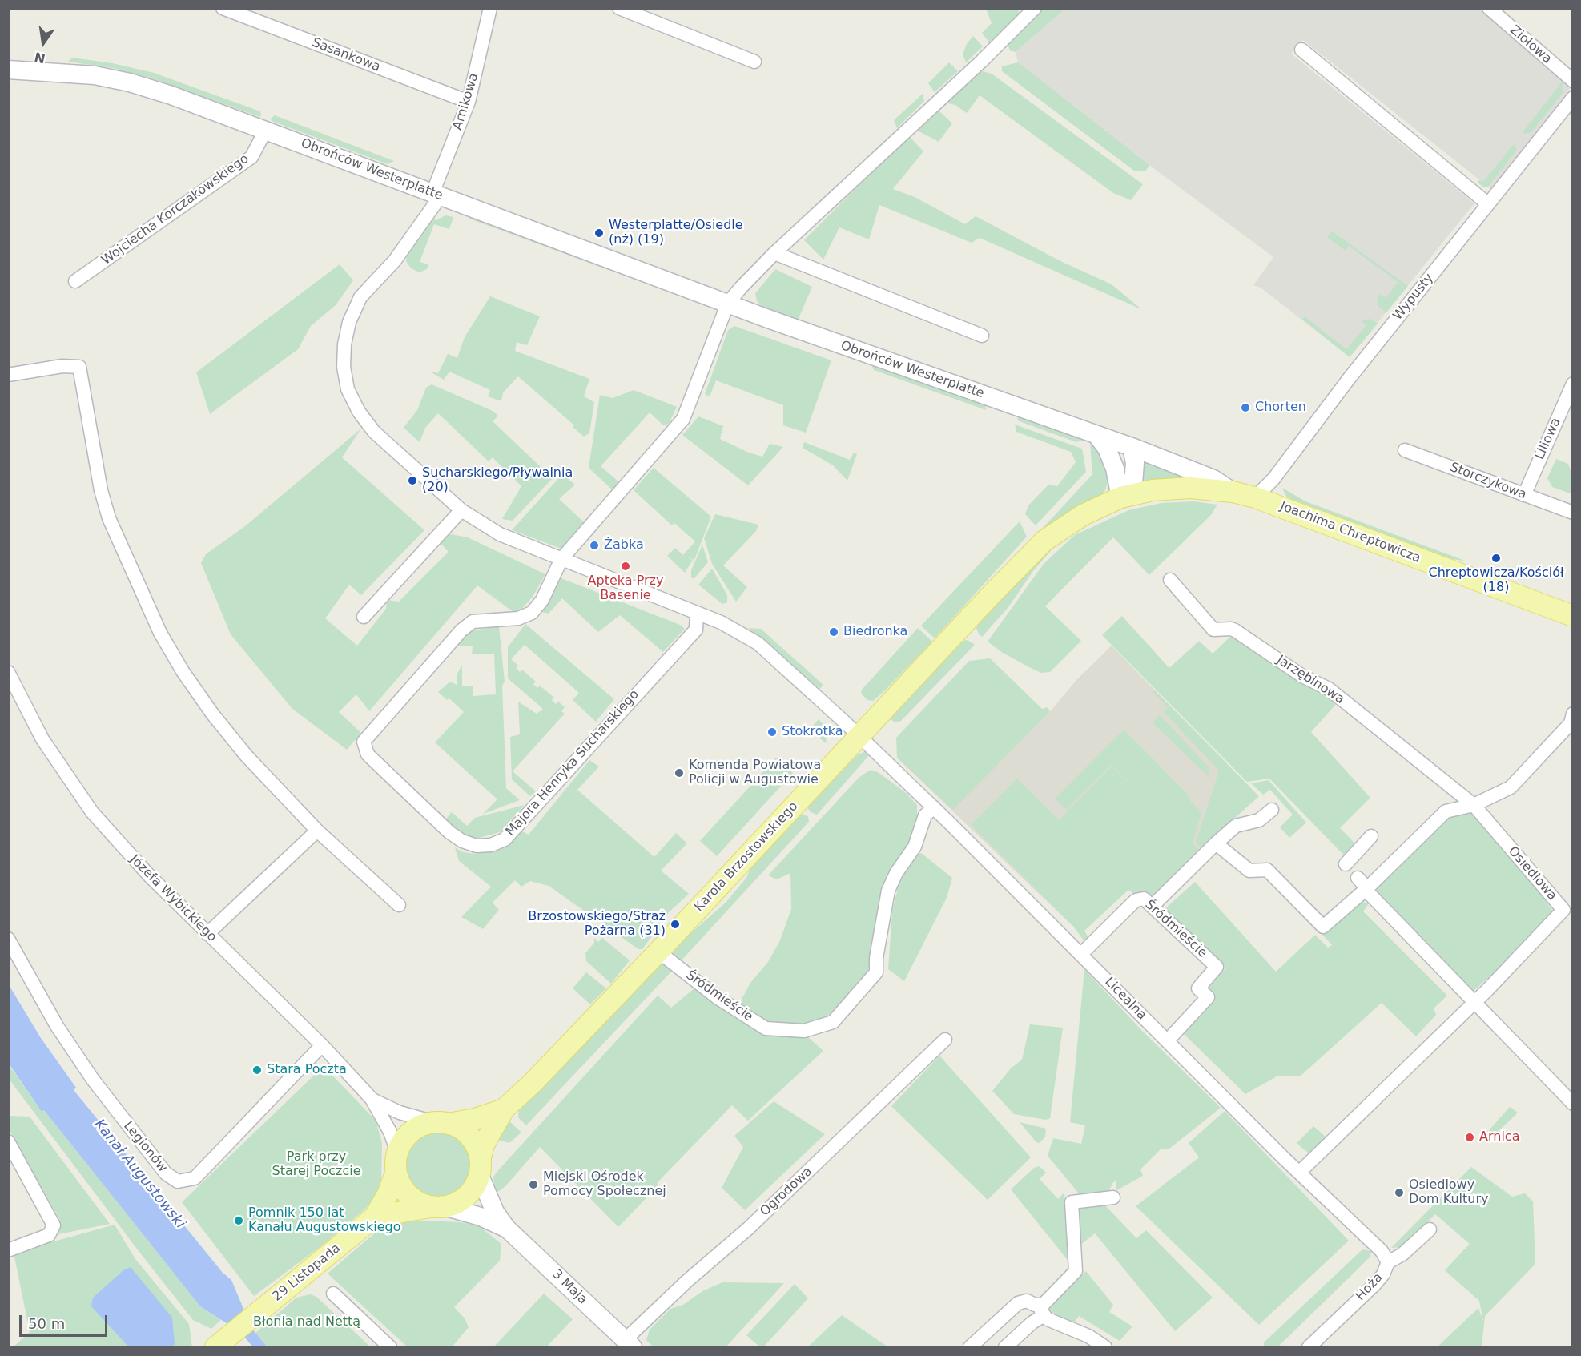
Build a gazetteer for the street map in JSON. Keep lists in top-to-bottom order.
{
  "streets": {
    "main road": [
      "Obrońców Westerplatte",
      "Joachima Chreptowicza",
      "Karola Brzostowskiego",
      "29 Listopada",
      "3 Maja"
    ],
    "street": [
      "Ziołowa",
      "Sasankowa",
      "Arnikowa",
      "Wojciecha Korczakowskiego",
      "Wypusty",
      "Liliowa",
      "Storczykowa",
      "Jarzębinowa",
      "Majora Henryka Sucharskiego",
      "Osiedlowa",
      "Józefa Wybickiego",
      "Śródmieście",
      "Licealna",
      "Legionów",
      "Ogrodowa",
      "Hoża"
    ]
  },
  "crossings": [
    ["Sasankowa", "Arnikowa"],
    ["Arnikowa", "Obrońców Westerplatte"],
    ["Obrońców Westerplatte", "Wojciecha Korczakowskiego"],
    ["Obrońców Westerplatte", "Joachima Chreptowicza"],
    ["Wypusty", "Joachima Chreptowicza"],
    ["Liliowa", "Storczykowa"],
    ["Joachima Chreptowicza", "Karola Brzostowskiego"],
    ["Jarzębinowa", "Osiedlowa"],
    ["Karola Brzostowskiego", "Józefa Wybickiego"],
    ["Karola Brzostowskiego", "Śródmieście"],
    ["Karola Brzostowskiego", "Licealna"],
    ["Karola Brzostowskiego", "29 Listopada"],
    ["Karola Brzostowskiego", "3 Maja"],
    ["Osiedlowa", "Licealna"],
    ["Józefa Wybickiego", "Legionów"],
    ["Józefa Wybickiego", "29 Listopada"],
    ["Józefa Wybickiego", "3 Maja"],
    ["Śródmieście", "Licealna"],
    ["Licealna", "Hoża"],
    ["Ogrodowa", "3 Maja"],
    ["29 Listopada", "3 Maja"]
  ],
  "water": ["Kanał Augustowski"],
  "parks": ["Park przy Starej Poczcie", "Błonia nad Nettą"],
  "places": [
    "Westerplatte/Osiedle (nż) (19)",
    "Chorten",
    "Sucharskiego/Pływalnia (20)",
    "Żabka",
    "Chreptowicza/Kościół (18)",
    "Apteka Przy Basenie",
    "Biedronka",
    "Stokrotka",
    "Komenda Powiatowa Policji w Augustowie",
    "Brzostowskiego/Straż Pożarna (31)",
    "Stara Poczta",
    "Arnica",
    "Miejski Ośrodek Pomocy Społecznej",
    "Osiedlowy Dom Kultury",
    "Pomnik 150 lat Kanału Augustowskiego"
  ],
  "scale_bar": "50 m",
  "north": "bottom"
}
